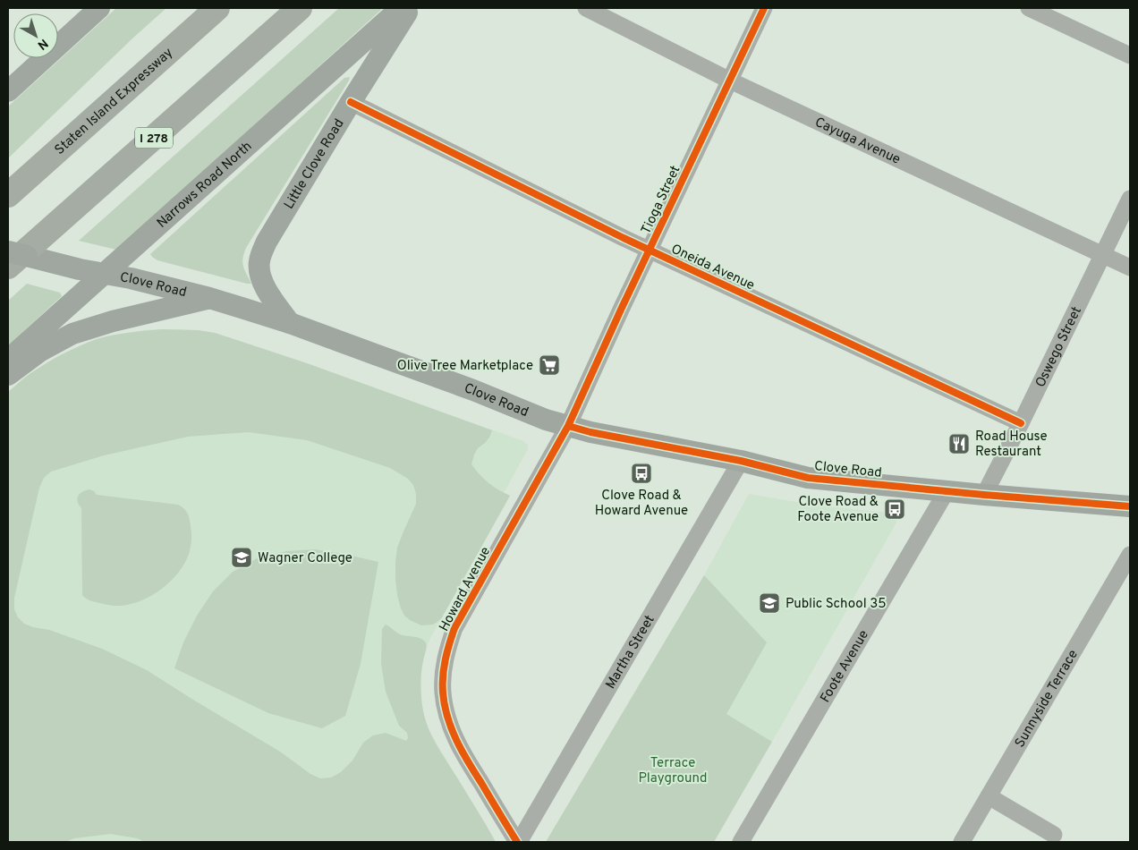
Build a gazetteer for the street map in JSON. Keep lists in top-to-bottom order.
{
  "streets": {
    "highway": ["Staten Island Expressway", "I 278"],
    "main road": ["Little Clove Road", "Narrows Road North", "Clove Road"],
    "street": [
      "Cayuga Avenue",
      "Tioga Street",
      "Oneida Avenue",
      "Oswego Street",
      "Howard Avenue",
      "Martha Street",
      "Foote Avenue",
      "Sunnyside Terrace"
    ]
  },
  "crossings": [
    ["Cayuga Avenue", "Tioga Street"],
    ["Cayuga Avenue", "Oswego Street"],
    ["Little Clove Road", "Oneida Avenue"],
    ["Little Clove Road", "Clove Road"],
    ["Narrows Road North", "Clove Road"],
    ["Tioga Street", "Oneida Avenue"],
    ["Tioga Street", "Clove Road"],
    ["Tioga Street", "Howard Avenue"],
    ["Oneida Avenue", "Oswego Street"],
    ["Clove Road", "Oswego Street"],
    ["Clove Road", "Howard Avenue"],
    ["Clove Road", "Martha Street"],
    ["Clove Road", "Foote Avenue"],
    ["Howard Avenue", "Martha Street"]
  ],
  "parks": ["Terrace Playground"],
  "places": {
    "supermarket": ["Olive Tree Marketplace"],
    "restaurant": ["Road House Restaurant"],
    "bus stop": ["Clove Road & Howard Avenue", "Clove Road & Foote Avenue"],
    "school or university": ["Wagner College", "Public School 35"]
  },
  "north": "bottom right"
}
